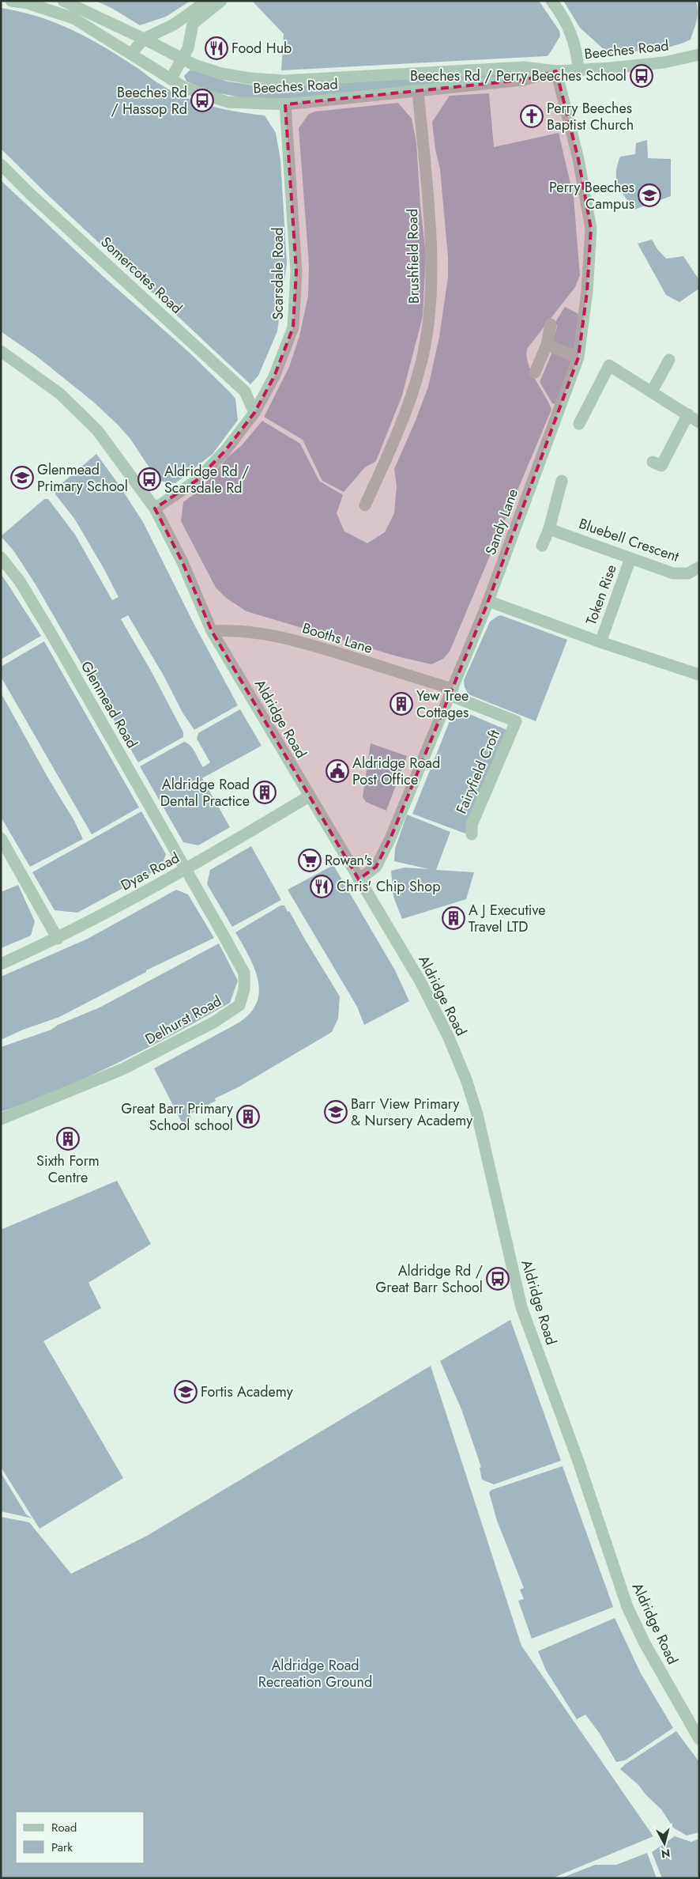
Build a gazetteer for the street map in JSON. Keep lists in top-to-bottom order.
{
  "streets": {
    "street": [
      "Beeches Road",
      "Brushfield Road",
      "Scarsdale Road",
      "Somercotes Road",
      "Sandy Lane",
      "Bluebell Crescent",
      "Token Rise",
      "Booths Lane",
      "Glenmead Road",
      "Aldridge Road",
      "Fairyfield Croft",
      "Dyas Road",
      "Delhurst Road"
    ]
  },
  "crossings": [
    ["Beeches Road", "Brushfield Road"],
    ["Beeches Road", "Scarsdale Road"],
    ["Beeches Road", "Sandy Lane"],
    ["Scarsdale Road", "Somercotes Road"],
    ["Scarsdale Road", "Aldridge Road"],
    ["Sandy Lane", "Booths Lane"],
    ["Sandy Lane", "Aldridge Road"],
    ["Bluebell Crescent", "Token Rise"],
    ["Booths Lane", "Aldridge Road"],
    ["Booths Lane", "Fairyfield Croft"],
    ["Glenmead Road", "Dyas Road"],
    ["Glenmead Road", "Delhurst Road"],
    ["Aldridge Road", "Dyas Road"],
    ["Dyas Road", "Delhurst Road"]
  ],
  "parks": ["Aldridge Road Recreation Ground"],
  "places": {
    "restaurant": ["Food Hub", "Chris' Chip Shop"],
    "bus stop": [
      "Beeches Rd / Perry Beeches School",
      "Beeches Rd / Hassop Rd",
      "Aldridge Rd / Scarsdale Rd",
      "Aldridge Rd / Great Barr School"
    ],
    "church": ["Perry Beeches Baptist Church"],
    "school or university": [
      "Perry Beeches Campus",
      "Glenmead Primary School",
      "Barr View Primary & Nursery Academy",
      "Fortis Academy"
    ],
    "building": [
      "Yew Tree Cottages",
      "Aldridge Road Dental Practice",
      "A J Executive Travel LTD",
      "Great Barr Primary School school",
      "Sixth Form Centre"
    ],
    "public building": ["Aldridge Road Post Office"],
    "supermarket": ["Rowan's"]
  },
  "legend": ["Road", "Park"],
  "north": "bottom"
}
